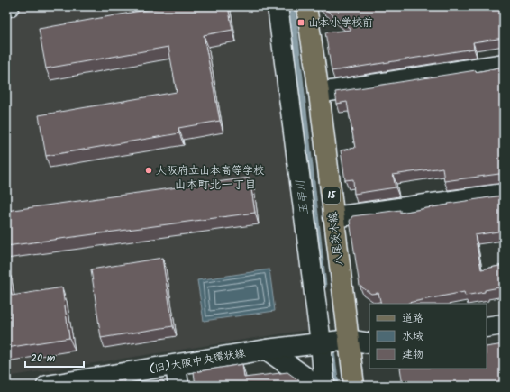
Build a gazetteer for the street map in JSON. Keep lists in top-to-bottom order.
{
  "streets": {
    "main road": ["15", "八尾茨木線"],
    "street": ["(旧)大阪中央環状線"]
  },
  "crossings": [
    ["八尾茨木線", "(旧)大阪中央環状線"]
  ],
  "districts": ["山本町北一丁目"],
  "water": ["玉串川"],
  "places": {
    "transit": ["山本小学校前"],
    "other": ["大阪府立山本高等学校"]
  },
  "legend": ["道路", "水域", "建物"],
  "scale_bar": "20 m"
}
